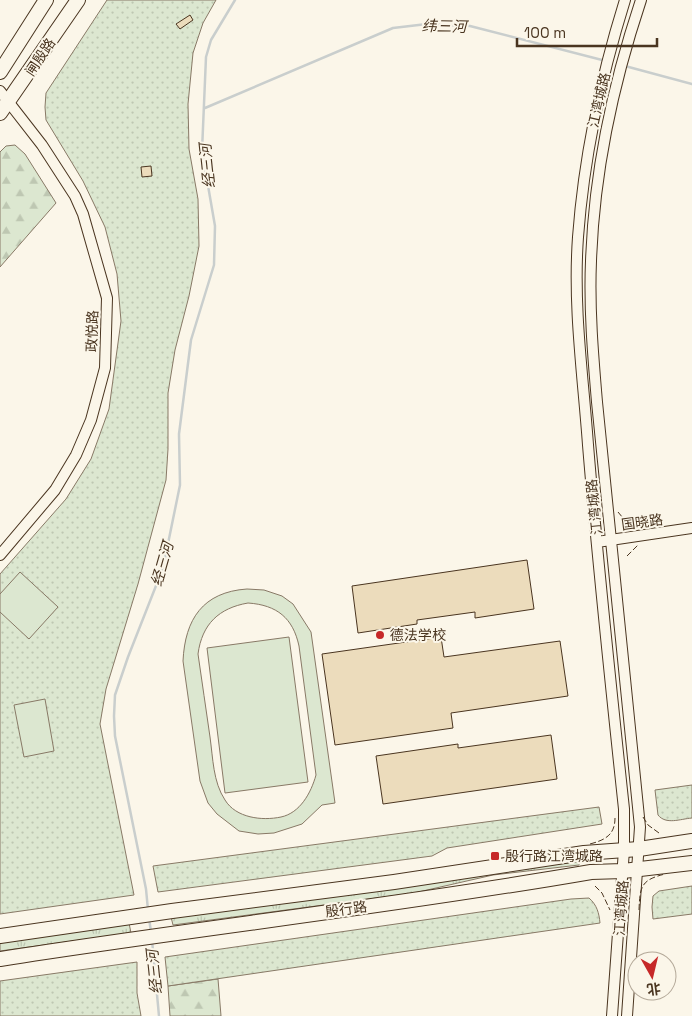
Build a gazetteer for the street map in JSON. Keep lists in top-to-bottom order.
{
  "streets": {
    "main road": ["闸殷路", "殷行路"],
    "street": ["江湾城路", "政悦路", "国晓路"]
  },
  "crossings": [
    ["闸殷路", "政悦路"],
    ["江湾城路", "国晓路"],
    ["江湾城路", "殷行路"]
  ],
  "water": ["纬三河", "经三河"],
  "places": {
    "other": ["德法学校"],
    "transit": ["殷行路江湾城路"]
  },
  "scale_bar": "100 m",
  "north": "bottom"
}
